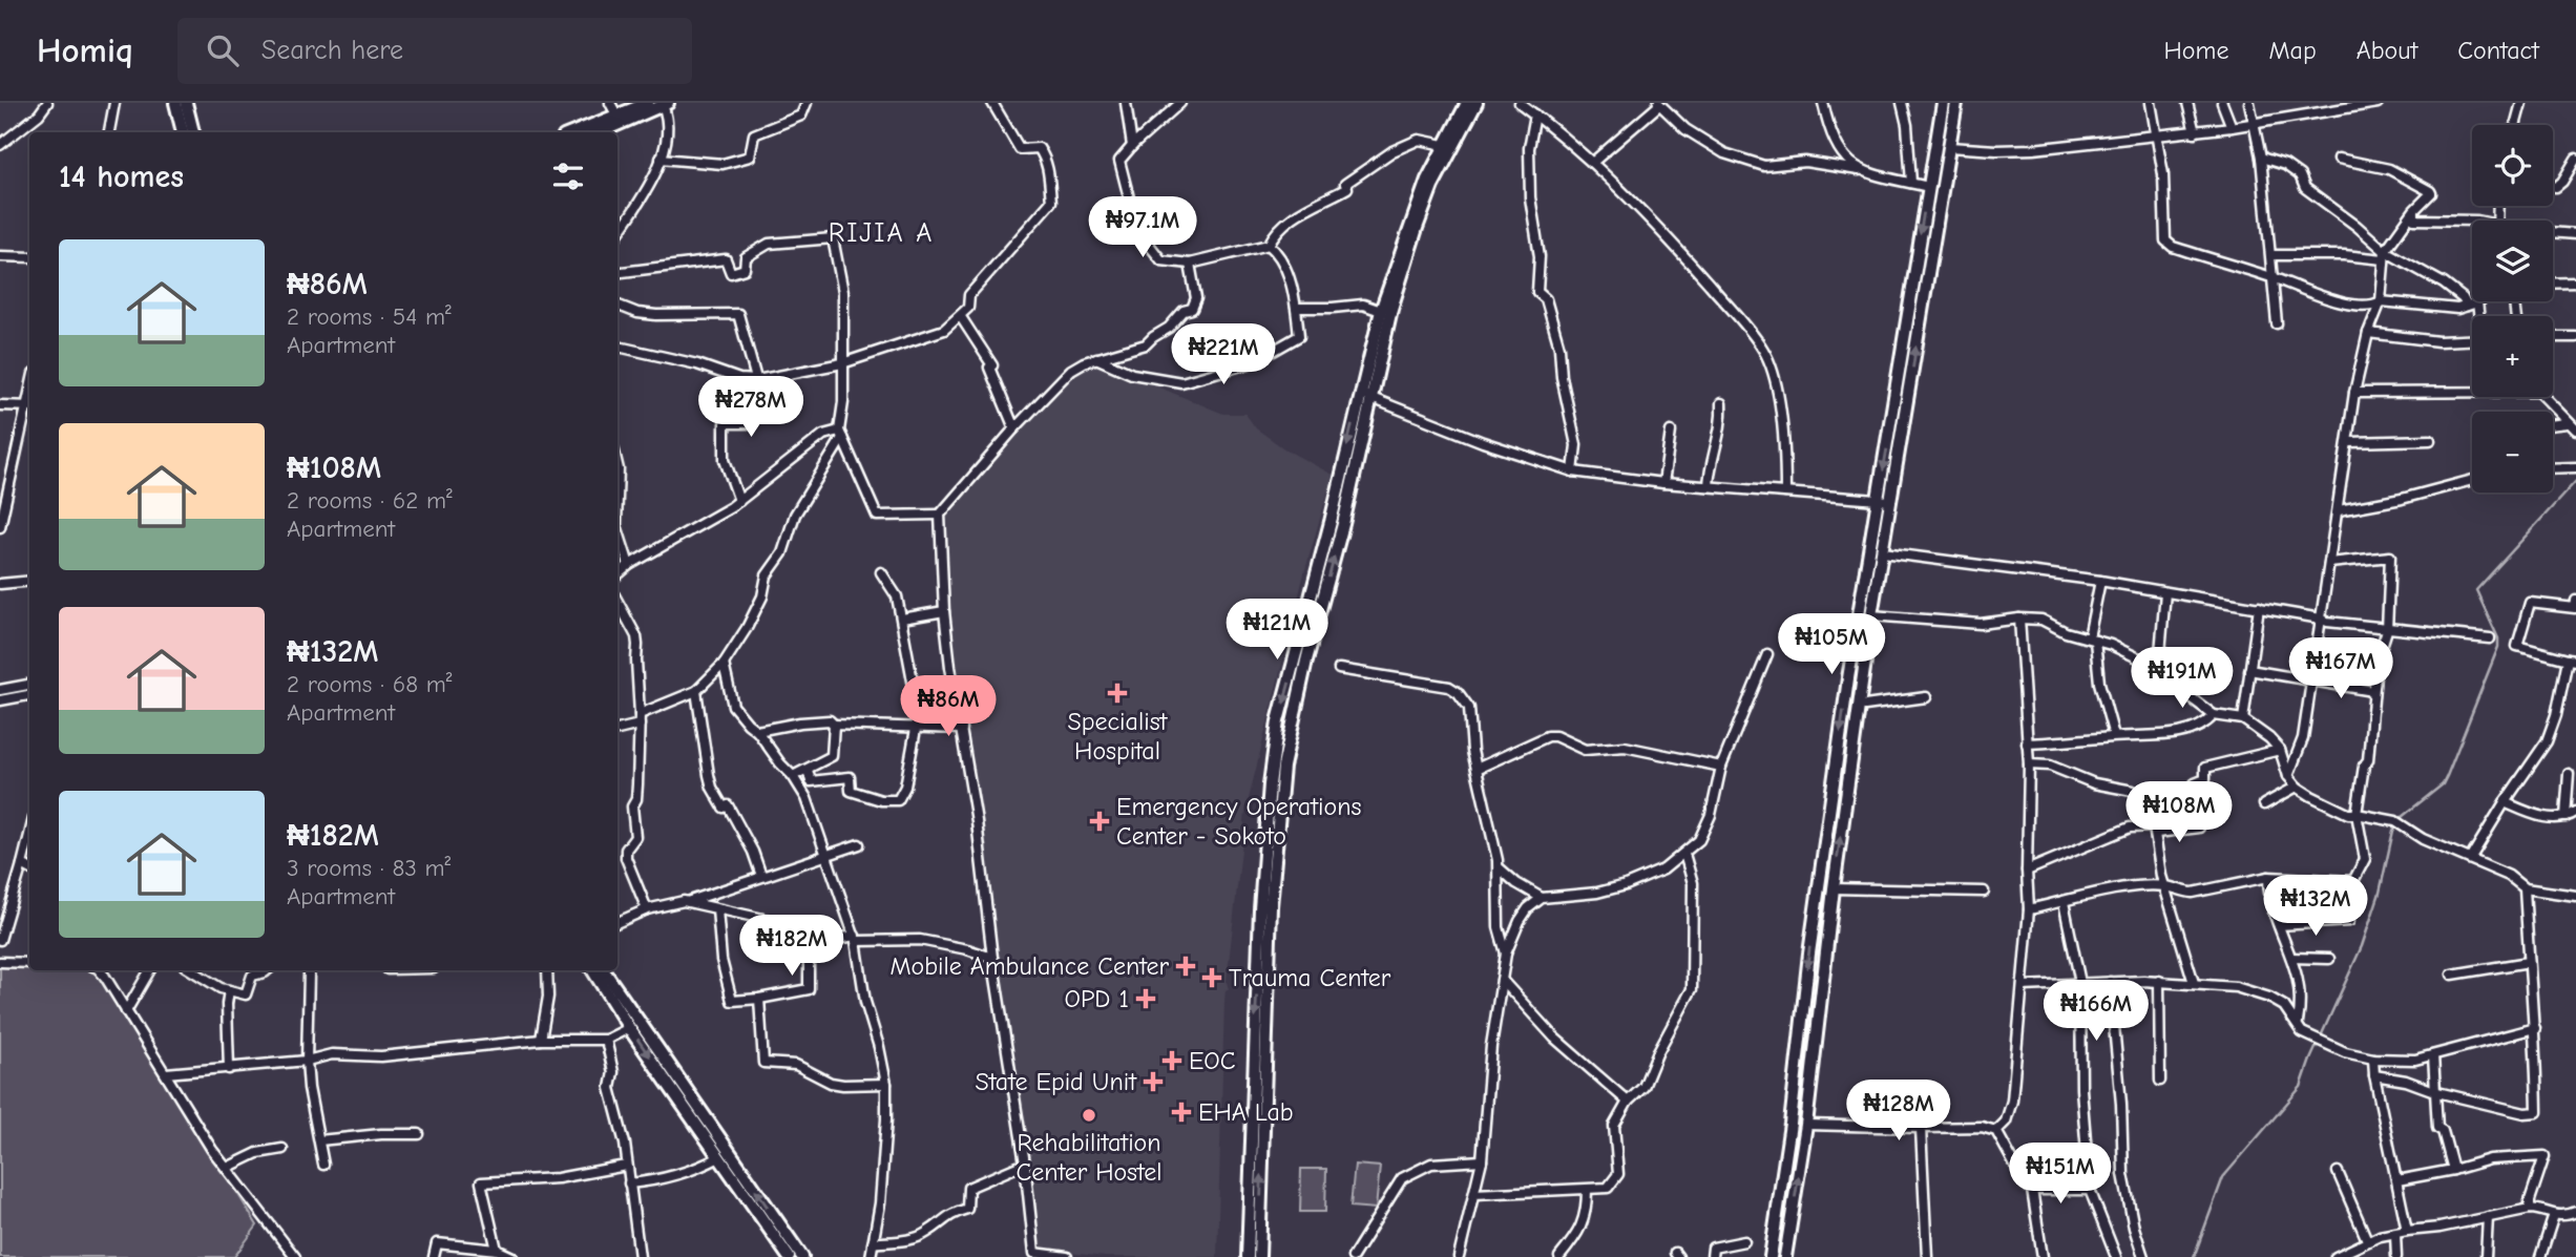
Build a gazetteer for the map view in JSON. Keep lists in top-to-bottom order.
{
  "districts": ["RIJIA A"],
  "places": {
    "health": [
      "Specialist Hospital",
      "Emergency Operations Center - Sokoto",
      "Mobile Ambulance Center",
      "Trauma Center",
      "OPD 1",
      "EOC",
      "State Epid Unit",
      "EHA Lab"
    ],
    "other": ["Rehabilitation Center Hostel"]
  },
  "page": {
    "header": "Homiq",
    "search": "Search here",
    "nav": [
      "Home",
      "Map",
      "About",
      "Contact"
    ],
    "map_buttons": ["+", "−"],
    "heading": "14 homes",
    "price": [
      "₦97.1M",
      "₦221M",
      "₦278M",
      "₦121M",
      "₦105M",
      "₦167M",
      "₦191M",
      "₦86M",
      "₦108M",
      "₦132M",
      "₦182M",
      "₦166M",
      "₦128M",
      "₦151M"
    ],
    "list": [
      {
        "name": "₦86M",
        "note": "2 rooms · 54 m² · Apartment"
      },
      {
        "name": "₦108M",
        "note": "2 rooms · 62 m² · Apartment"
      },
      {
        "name": "₦132M",
        "note": "2 rooms · 68 m² · Apartment"
      },
      {
        "name": "₦182M",
        "note": "3 rooms · 83 m² · Apartment"
      }
    ]
  }
}
